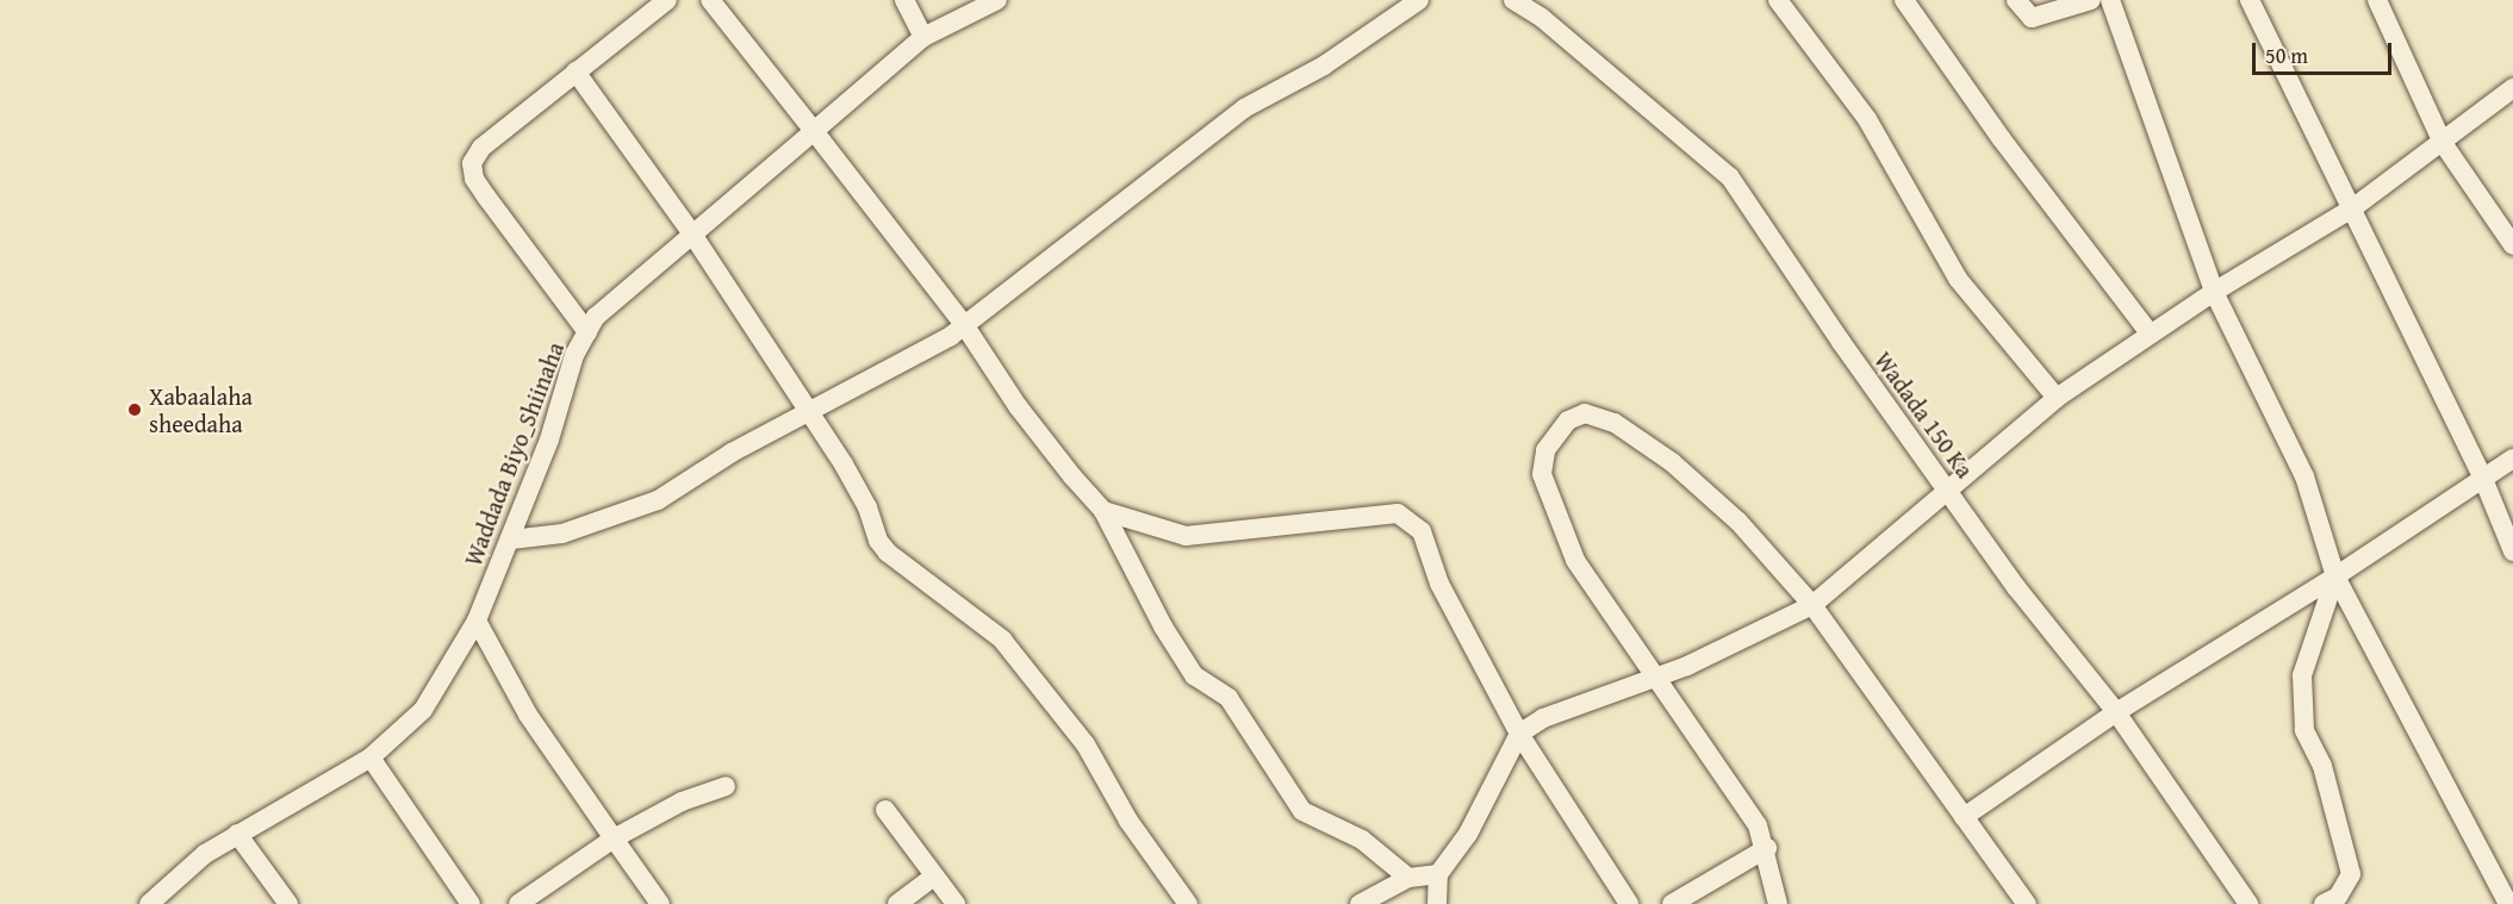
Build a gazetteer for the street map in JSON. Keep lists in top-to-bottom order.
{
  "streets": {
    "street": ["Wadada 150 Ka", "Waddada Biyo_Shiinaha"]
  },
  "places": ["Xabaalaha sheedaha"],
  "scale_bar": "50 m"
}
